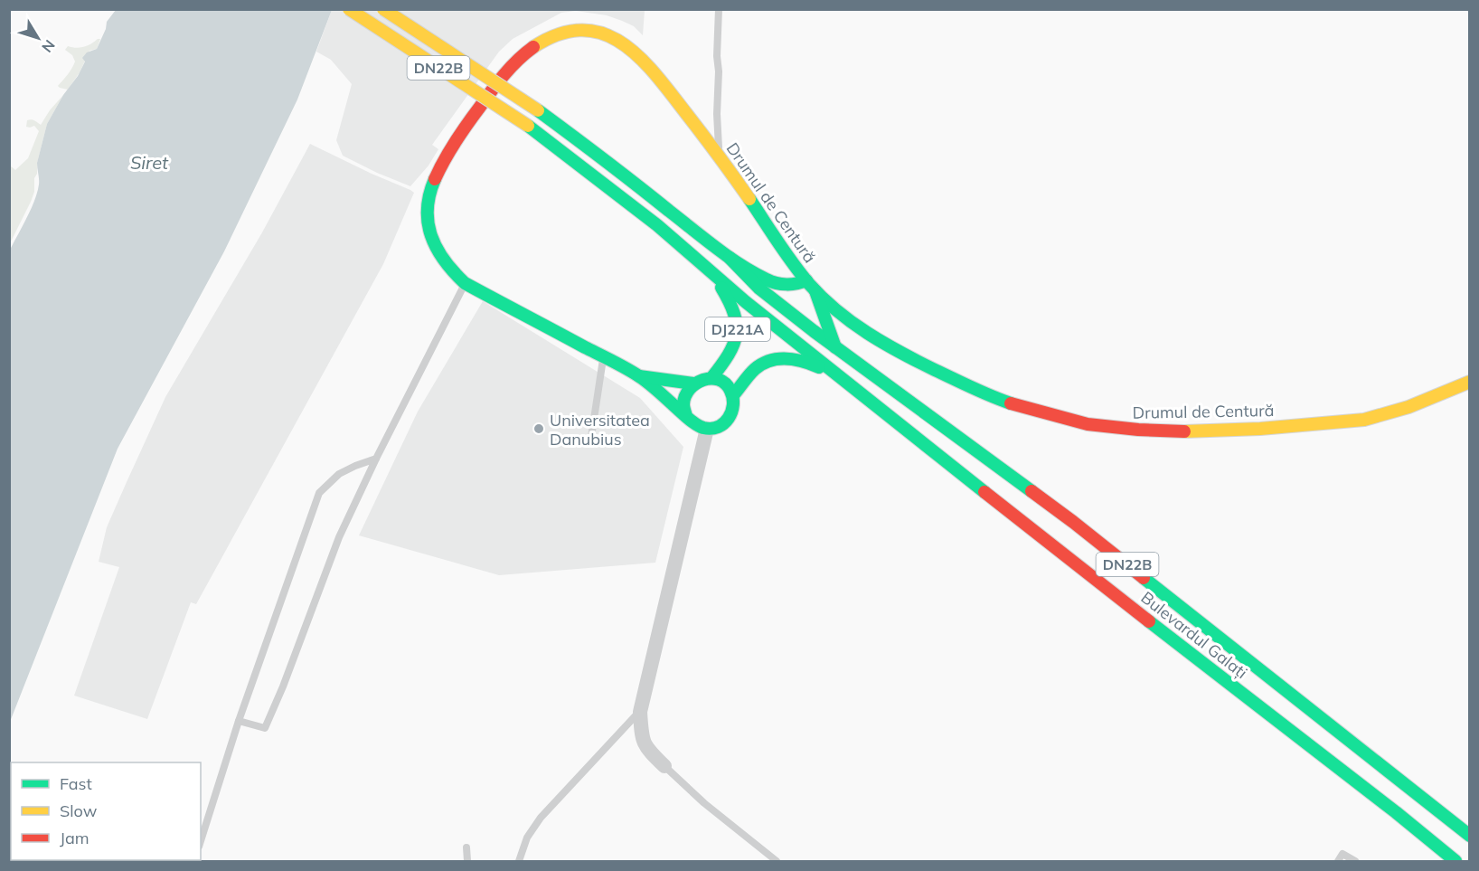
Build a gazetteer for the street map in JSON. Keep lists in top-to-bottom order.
{
  "streets": {
    "main road": [
      "DN22B",
      "Drumul de Centură",
      "DJ221A",
      "Bulevardul Galați"
    ]
  },
  "crossings": [
    ["DN22B", "DJ221A"],
    ["DN22B", "Bulevardul Galați"],
    ["Drumul de Centură", "DJ221A"],
    ["DJ221A", "Bulevardul Galați"]
  ],
  "water": ["Siret"],
  "places": ["Universitatea Danubius"],
  "legend": ["Fast", "Slow", "Jam"],
  "north": "bottom right"
}
